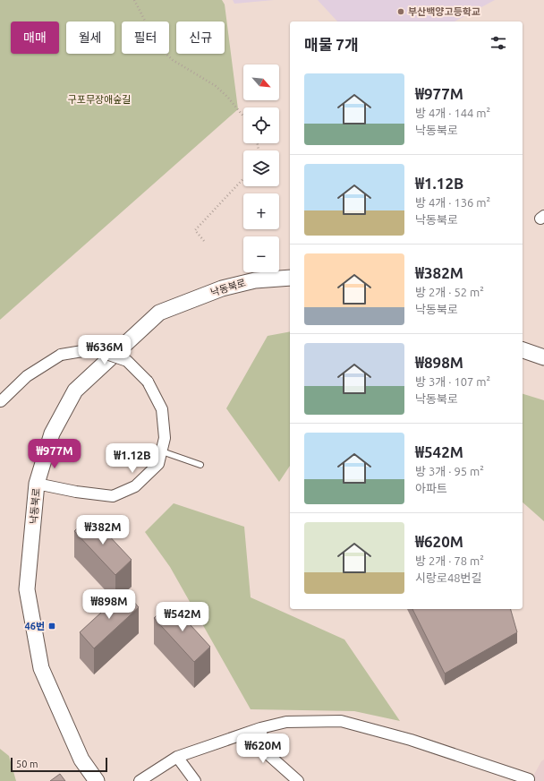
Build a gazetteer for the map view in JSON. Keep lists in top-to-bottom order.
{
  "streets": {
    "main road": ["낙동북로"]
  },
  "parks": ["구포무장애숲길"],
  "places": {
    "other": ["부산백양고등학교"],
    "transit": ["46번"]
  },
  "scale_bar": "50 m",
  "north": "bottom right",
  "page": {
    "chip": [
      "매매",
      "월세",
      "필터",
      "신규"
    ],
    "heading": "매물 7개",
    "map_buttons": ["+", "−"],
    "list": [
      {
        "name": "₩977M",
        "note": "방 4개 · 144 m² · 낙동북로"
      },
      {
        "name": "₩1.12B",
        "note": "방 4개 · 136 m² · 낙동북로"
      },
      {
        "name": "₩382M",
        "note": "방 2개 · 52 m² · 낙동북로"
      },
      {
        "name": "₩898M",
        "note": "방 3개 · 107 m² · 낙동북로"
      },
      {
        "name": "₩542M",
        "note": "방 3개 · 95 m² · 아파트"
      },
      {
        "name": "₩620M",
        "note": "방 2개 · 78 m² · 시랑로48번길"
      }
    ],
    "price": [
      "₩636M",
      "₩977M",
      "₩1.12B",
      "₩382M",
      "₩898M",
      "₩542M",
      "₩620M"
    ],
    "scale": "50 m"
  }
}
